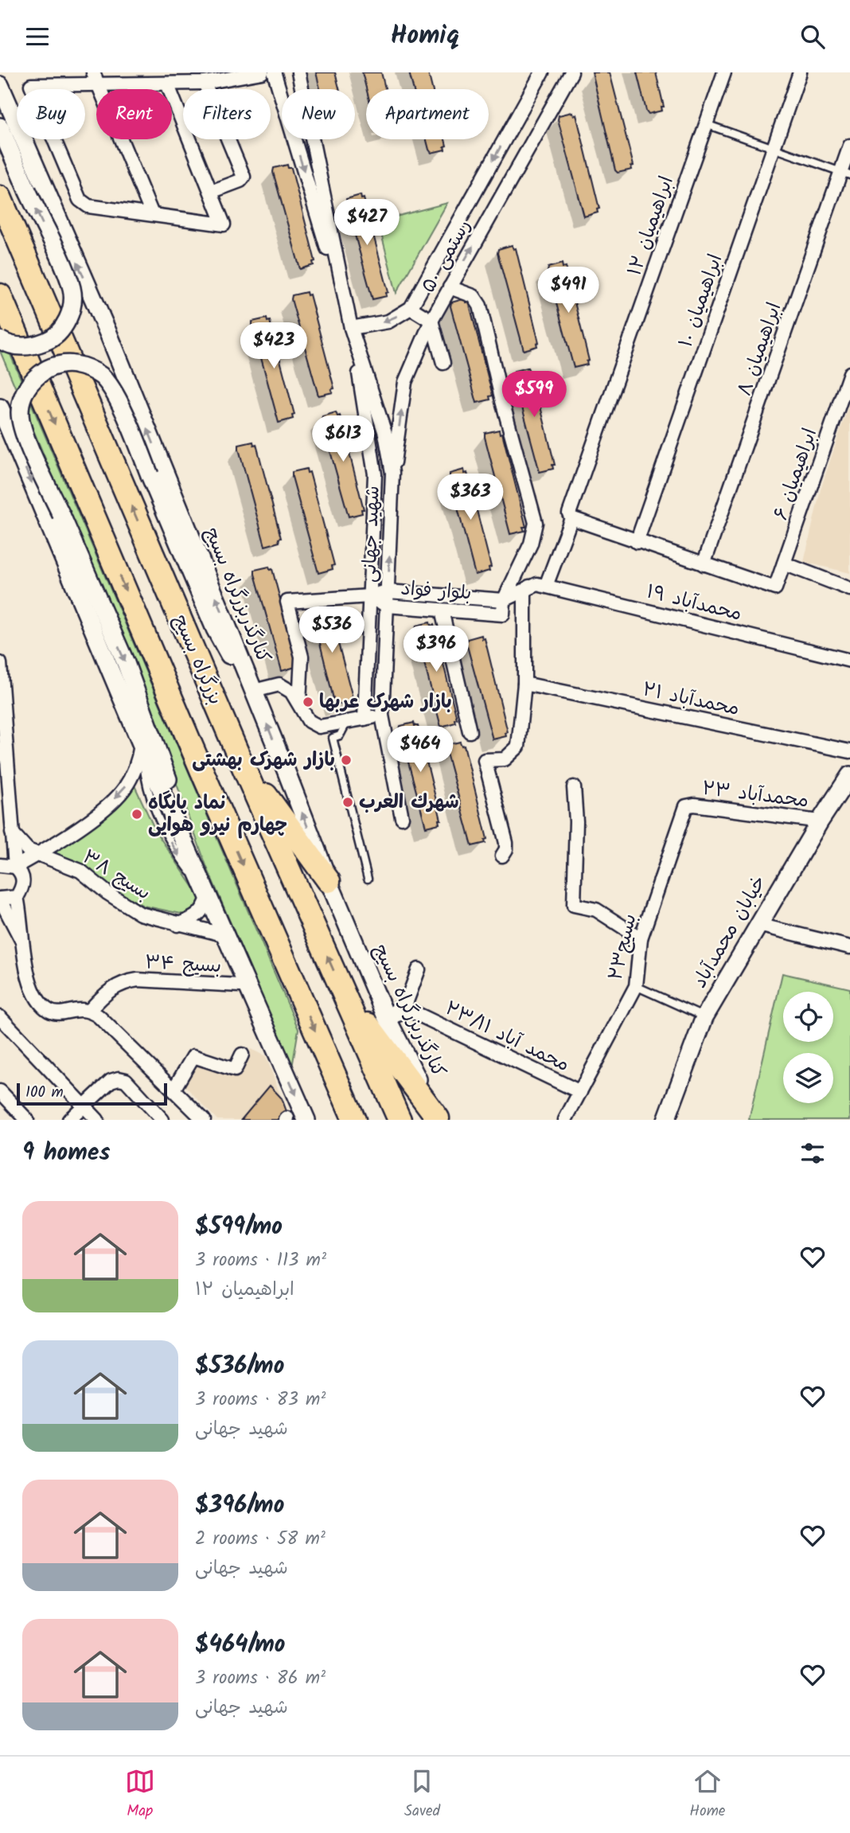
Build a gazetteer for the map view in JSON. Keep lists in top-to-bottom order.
{
  "streets": {
    "highway": ["بزرگراه بسیج"],
    "main road": ["کنارگذربزرگراه بسیج", "خیابان محمدآباد"],
    "street": [
      "ابراهیمیان ۱۲",
      "رستمی ۵۰",
      "ابراهیمیان ۱۰",
      "ابراهیمیان ۸",
      "ابراهیمیان ۶",
      "شهید جهانی",
      "بلوار فواد",
      "محمدآباد ۱۹",
      "محمدآباد ۲۱",
      "محمدآباد ۲۳",
      "بسیج ۳۸",
      "بسیج۲۳",
      "بسیج ۳۴",
      "محمد آباد ۲۳/۱۱"
    ]
  },
  "crossings": [
    ["ابراهیمیان ۱۲", "محمدآباد ۱۹"],
    ["رستمی ۵۰", "شهید جهانی"],
    ["ابراهیمیان ۸", "ابراهیمیان ۶"],
    ["شهید جهانی", "بلوار فواد"],
    ["کنارگذربزرگراه بسیج", "محمد آباد ۲۳/۱۱"],
    ["محمدآباد ۲۳", "خیابان محمدآباد"],
    ["محمدآباد ۲۳", "بسیج۲۳"],
    ["بسیج۲۳", "محمد آباد ۲۳/۱۱"]
  ],
  "places": [
    "بازار شهرک عربها",
    "بازار شهرک بهشتی",
    "شهرك العرب",
    "نماد پایگاه چهارم نیرو هوایی"
  ],
  "scale_bar": "100 m",
  "page": {
    "header": "Homiq",
    "chip": [
      "Buy",
      "Rent",
      "Filters",
      "New",
      "Apartment"
    ],
    "price": [
      "$427",
      "$491",
      "$423",
      "$599",
      "$613",
      "$363",
      "$536",
      "$396",
      "$464"
    ],
    "scale": "100 m",
    "heading": "9 homes",
    "list": [
      {
        "name": "$599/mo",
        "note": "3 rooms · 113 m² · ابراهیمیان ۱۲"
      },
      {
        "name": "$536/mo",
        "note": "3 rooms · 83 m² · شهید جهانی"
      },
      {
        "name": "$396/mo",
        "note": "2 rooms · 58 m² · شهید جهانی"
      },
      {
        "name": "$464/mo",
        "note": "3 rooms · 86 m² · شهید جهانی"
      }
    ],
    "tabs": ["Map", "Saved", "Home"]
  }
}
